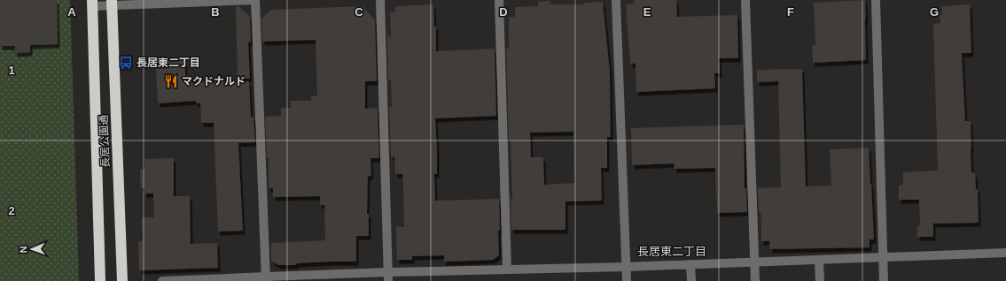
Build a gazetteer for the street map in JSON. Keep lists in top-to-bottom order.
{
  "streets": {
    "highway": ["長居公園通"]
  },
  "districts": ["長居東二丁目"],
  "places": {
    "bus stop": ["長居東二丁目"],
    "restaurant": ["マクドナルド"]
  },
  "north": "left",
  "grid": {
    "columns": [
      "A",
      "B",
      "C",
      "D",
      "E",
      "F",
      "G"
    ],
    "rows": ["1", "2"]
  }
}
